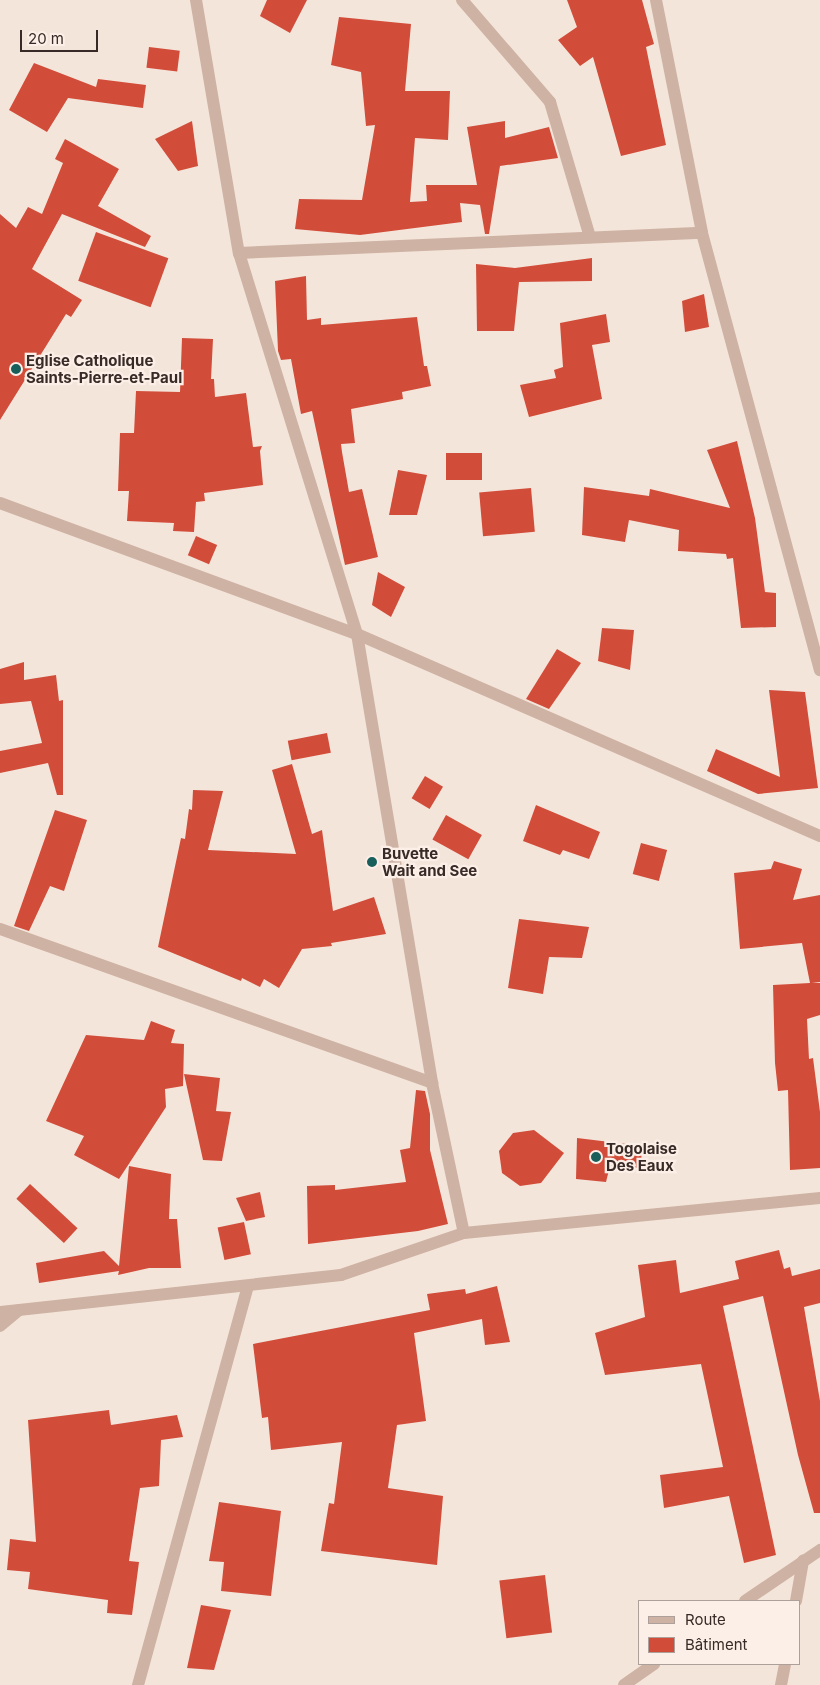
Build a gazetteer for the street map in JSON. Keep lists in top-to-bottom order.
{
  "places": ["Eglise Catholique Saints-Pierre-et-Paul", "Buvette Wait and See", "Togolaise Des Eaux"],
  "legend": ["Route", "Bâtiment"],
  "scale_bar": "20 m"
}
